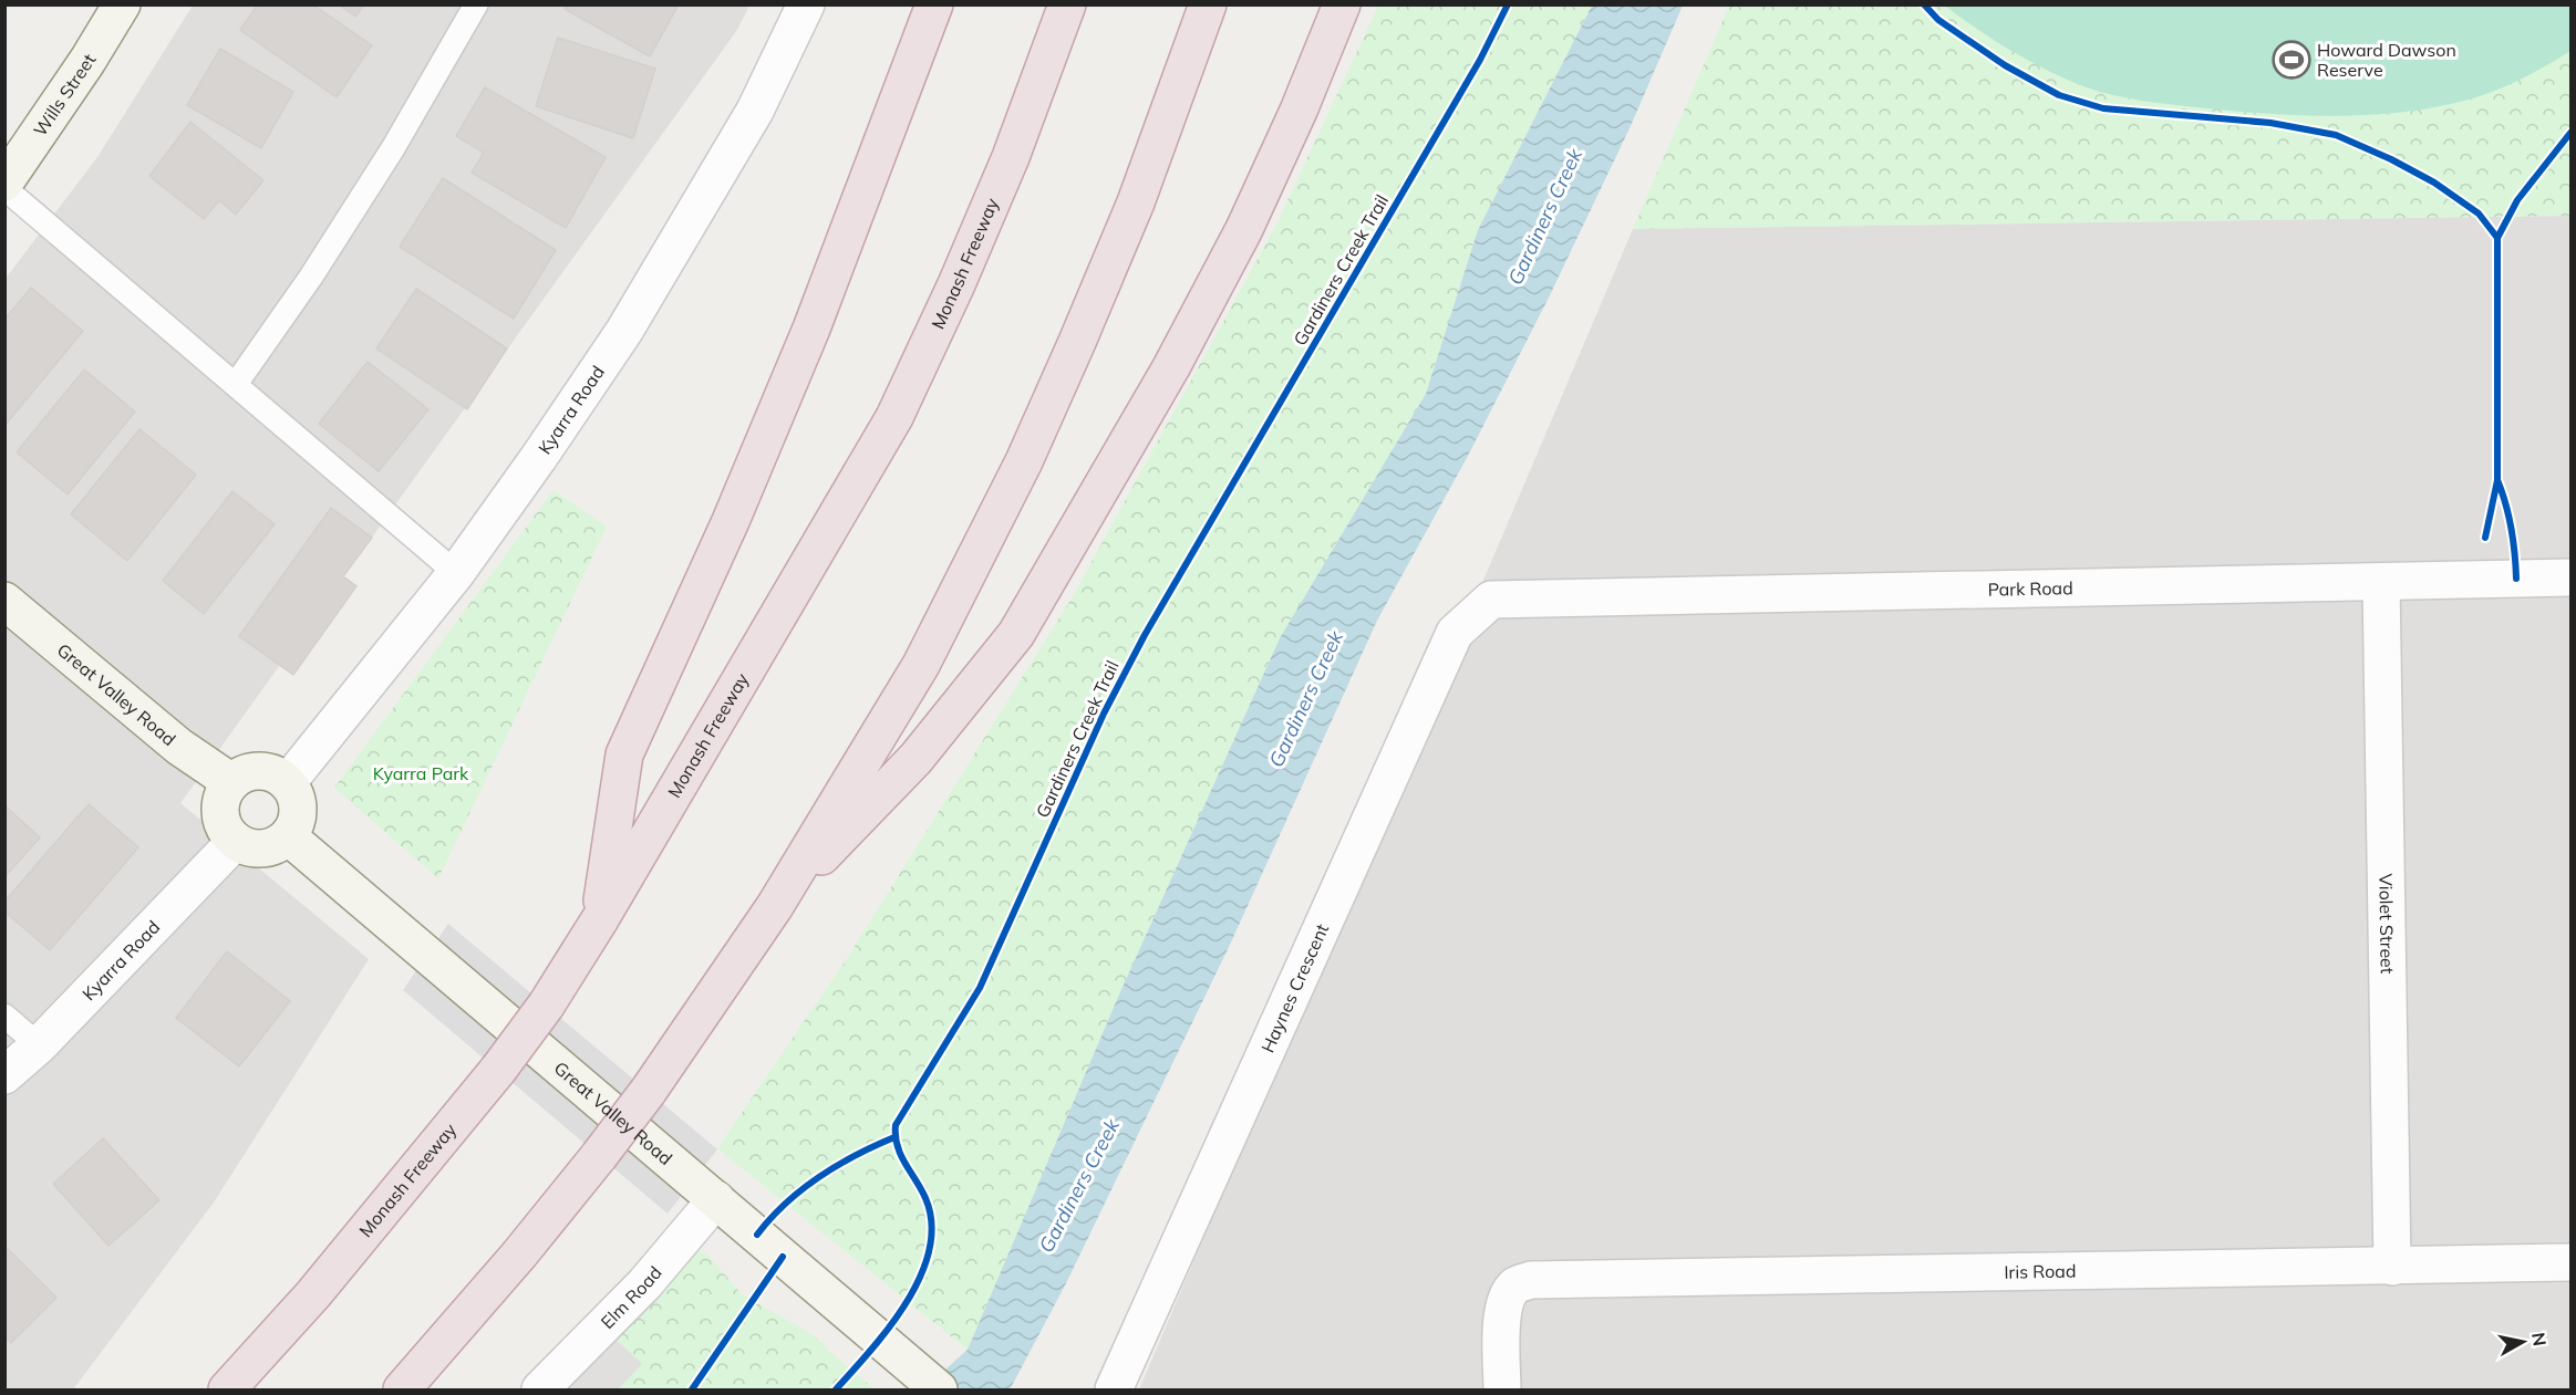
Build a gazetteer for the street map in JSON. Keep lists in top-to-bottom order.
{
  "streets": {
    "highway": ["Monash Freeway"],
    "street": [
      "Wills Street",
      "Kyarra Road",
      "Park Road",
      "Great Valley Road",
      "Violet Street",
      "Haynes Crescent",
      "Iris Road",
      "Elm Road"
    ],
    "cycle path": ["Gardiners Creek Trail"]
  },
  "crossings": [
    ["Kyarra Road", "Great Valley Road"],
    ["Park Road", "Violet Street"],
    ["Park Road", "Haynes Crescent"],
    ["Great Valley Road", "Elm Road"],
    ["Violet Street", "Iris Road"]
  ],
  "water": ["Gardiners Creek"],
  "parks": ["Kyarra Park"],
  "places": {
    "sports": ["Howard Dawson Reserve"]
  },
  "north": "right"
}
